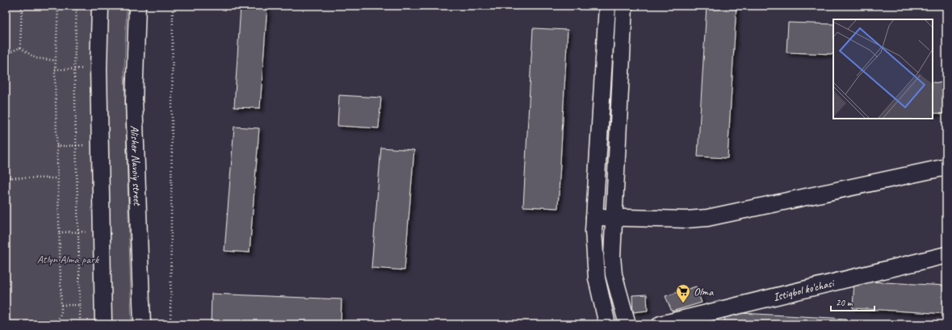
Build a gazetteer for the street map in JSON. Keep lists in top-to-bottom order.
{
  "streets": {
    "street": ["Alisher Navoiy street", "Istiqbol ko'chasi"]
  },
  "parks": ["Atlyn Alma park"],
  "places": {
    "supermarket": ["Olma"]
  },
  "scale_bar": "20 m"
}
